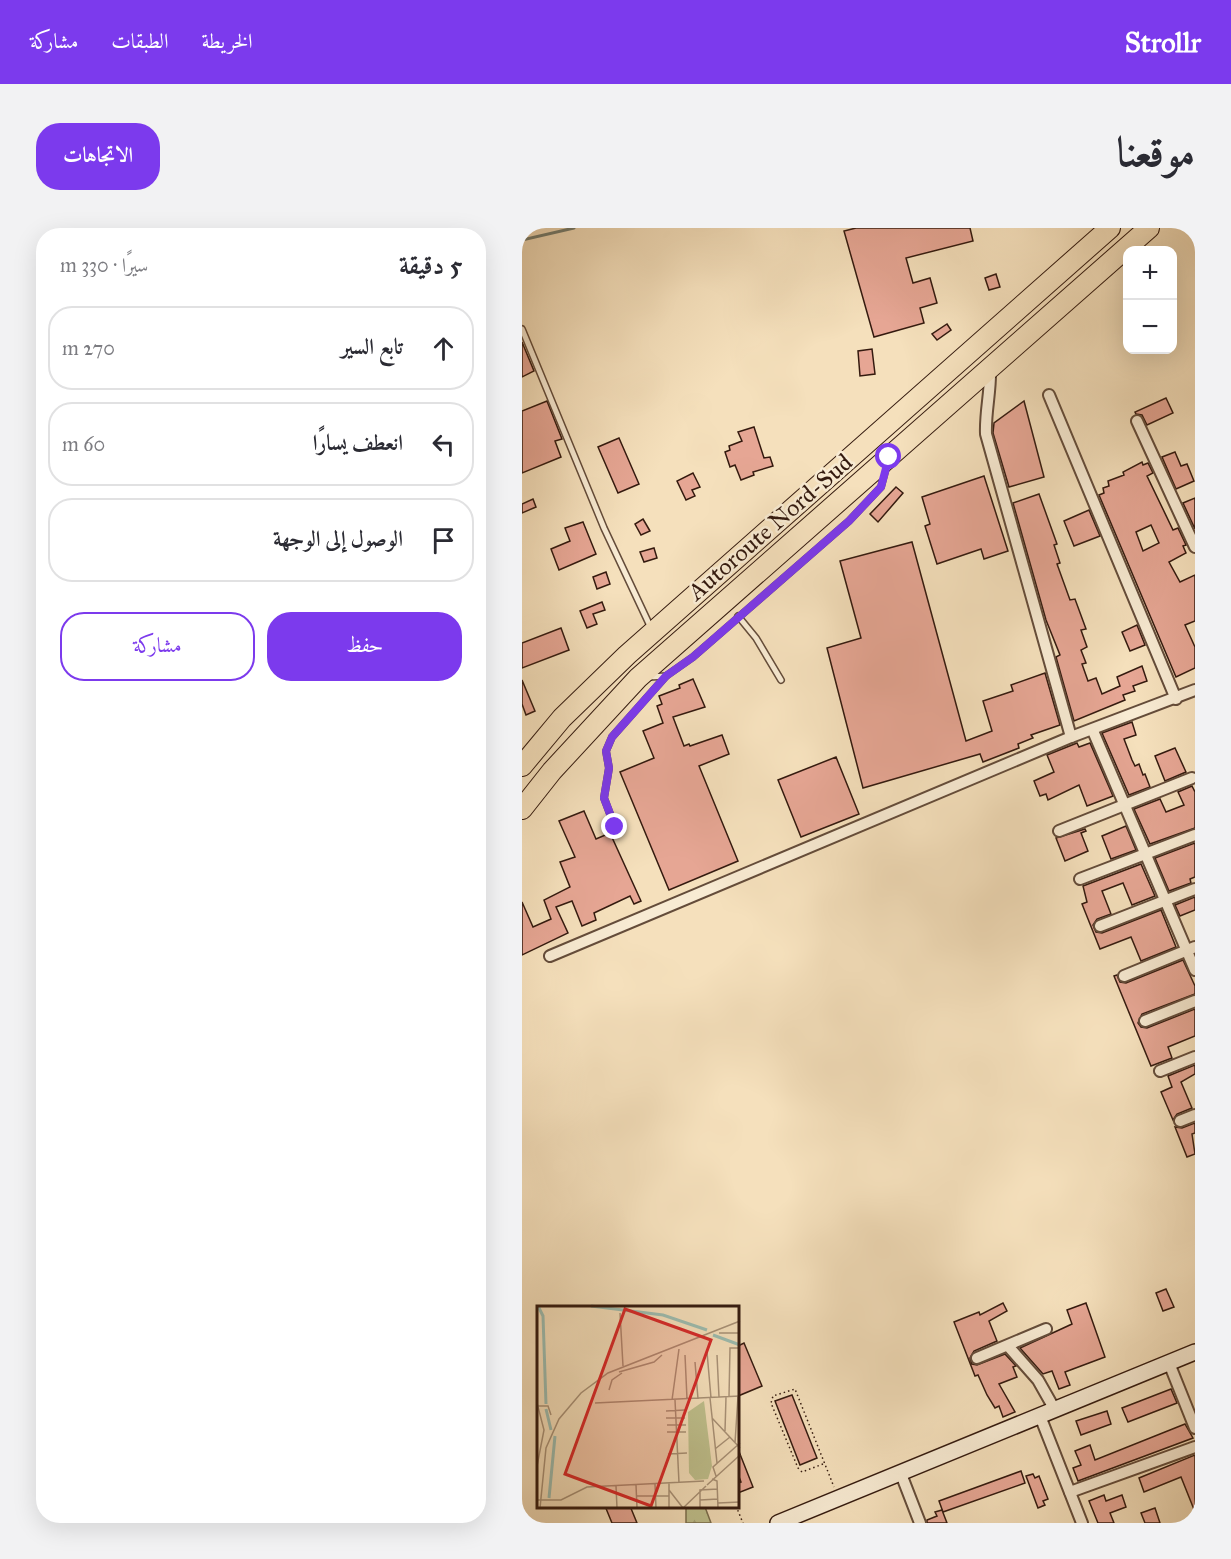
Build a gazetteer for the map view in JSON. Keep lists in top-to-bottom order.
{
  "streets": {
    "highway": ["Autoroute Nord-Sud"]
  },
  "page": {
    "header": "Strollr",
    "nav": ["الخريطة", "الطبقات", "مشاركة"],
    "title": "موقعنا",
    "buttons": [
      "الاتجاهات",
      ["حفظ", "مشاركة"]
    ],
    "heading": ["5 دقيقة", "سيرًا · 330 m"],
    "map_buttons": ["+", "−"],
    "list": [
      ["تابع السير", "270 m"],
      ["انعطف يسارًا", "60 m"],
      "الوصول إلى الوجهة"
    ]
  }
}
